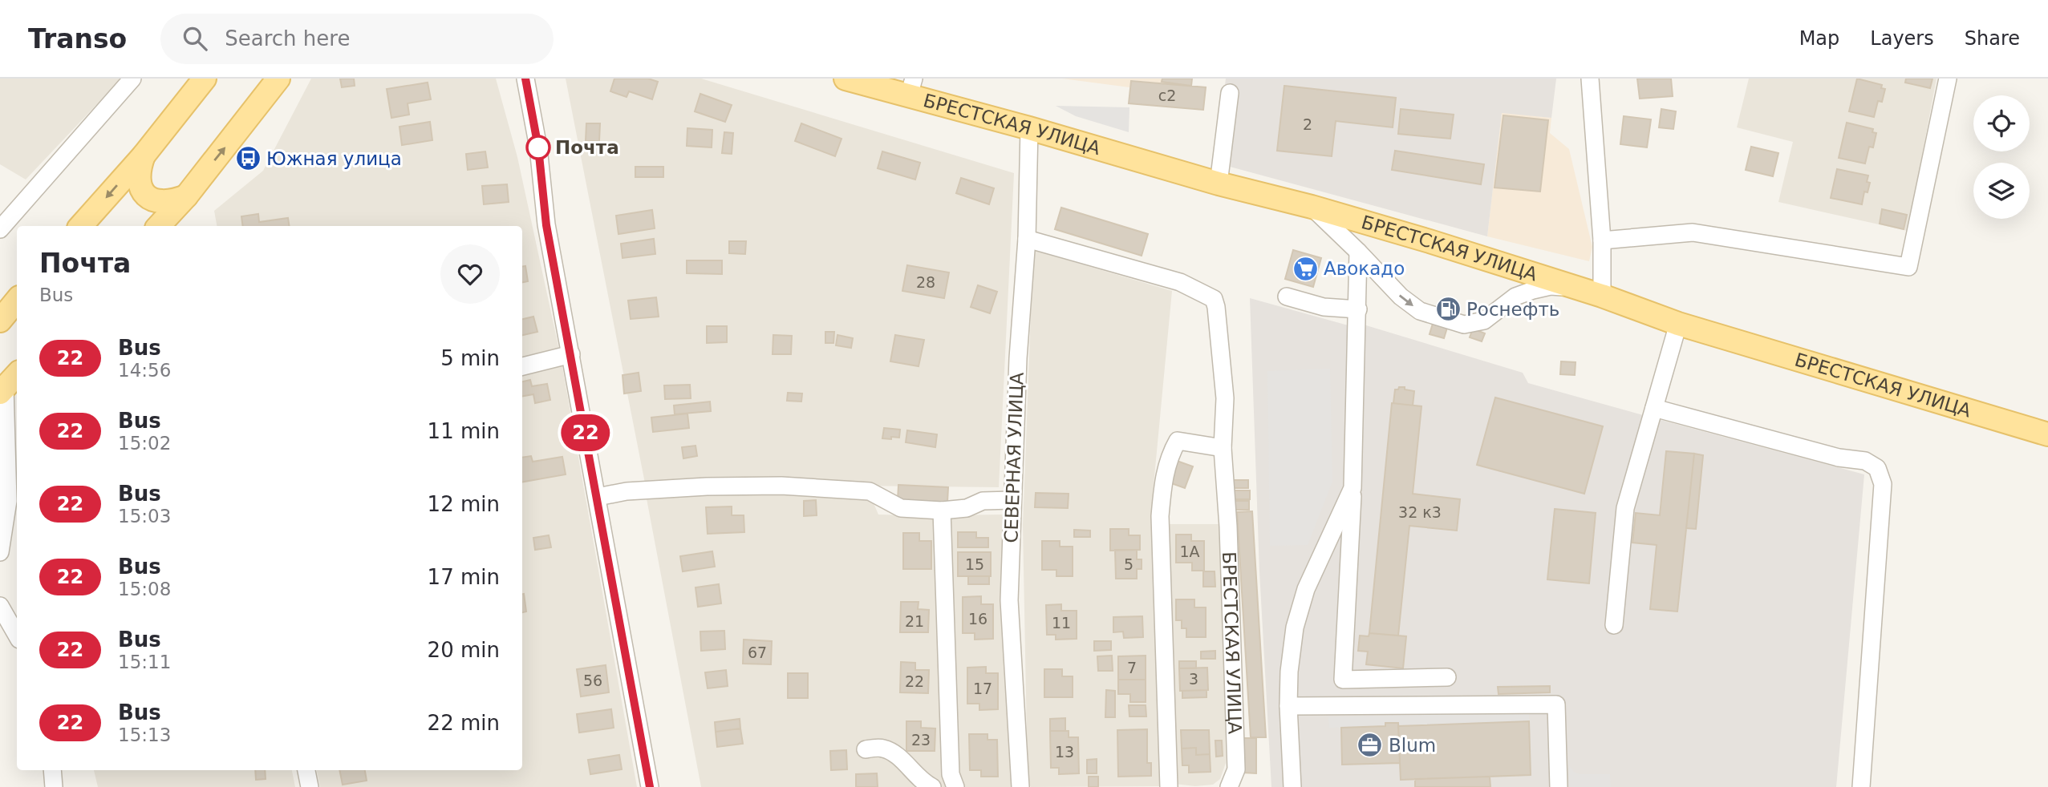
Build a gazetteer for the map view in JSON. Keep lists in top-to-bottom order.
{
  "streets": {
    "main road": ["БРЕСТСКАЯ УЛИЦА"],
    "street": ["СЕВЕРНАЯ УЛИЦА"]
  },
  "crossings": [
    ["БРЕСТСКАЯ УЛИЦА", "СЕВЕРНАЯ УЛИЦА"]
  ],
  "places": {
    "other": ["Почта"],
    "bus stop": ["Южная улица"],
    "supermarket": ["Авокадо"],
    "fuel station": ["Роснефть"],
    "office": ["Blum"]
  },
  "lines": ["bus line 22"],
  "house_numbers": [
    "с2",
    "2",
    "28",
    "32 к3",
    "1А",
    "15",
    "5",
    "16",
    "21",
    "11",
    "67",
    "7",
    "3",
    "56",
    "22",
    "17",
    "23",
    "13"
  ],
  "page": {
    "header": "Transo",
    "search": "Search here",
    "nav": ["Map", "Layers", "Share"],
    "on_map": "22",
    "heading": ["Почта", "Bus"],
    "list": [
      {
        "mark": "22",
        "name": "Bus",
        "note": "14:56",
        "value": "5 min"
      },
      {
        "mark": "22",
        "name": "Bus",
        "note": "15:02",
        "value": "11 min"
      },
      {
        "mark": "22",
        "name": "Bus",
        "note": "15:03",
        "value": "12 min"
      },
      {
        "mark": "22",
        "name": "Bus",
        "note": "15:08",
        "value": "17 min"
      },
      {
        "mark": "22",
        "name": "Bus",
        "note": "15:11",
        "value": "20 min"
      },
      {
        "mark": "22",
        "name": "Bus",
        "note": "15:13",
        "value": "22 min"
      }
    ]
  }
}
